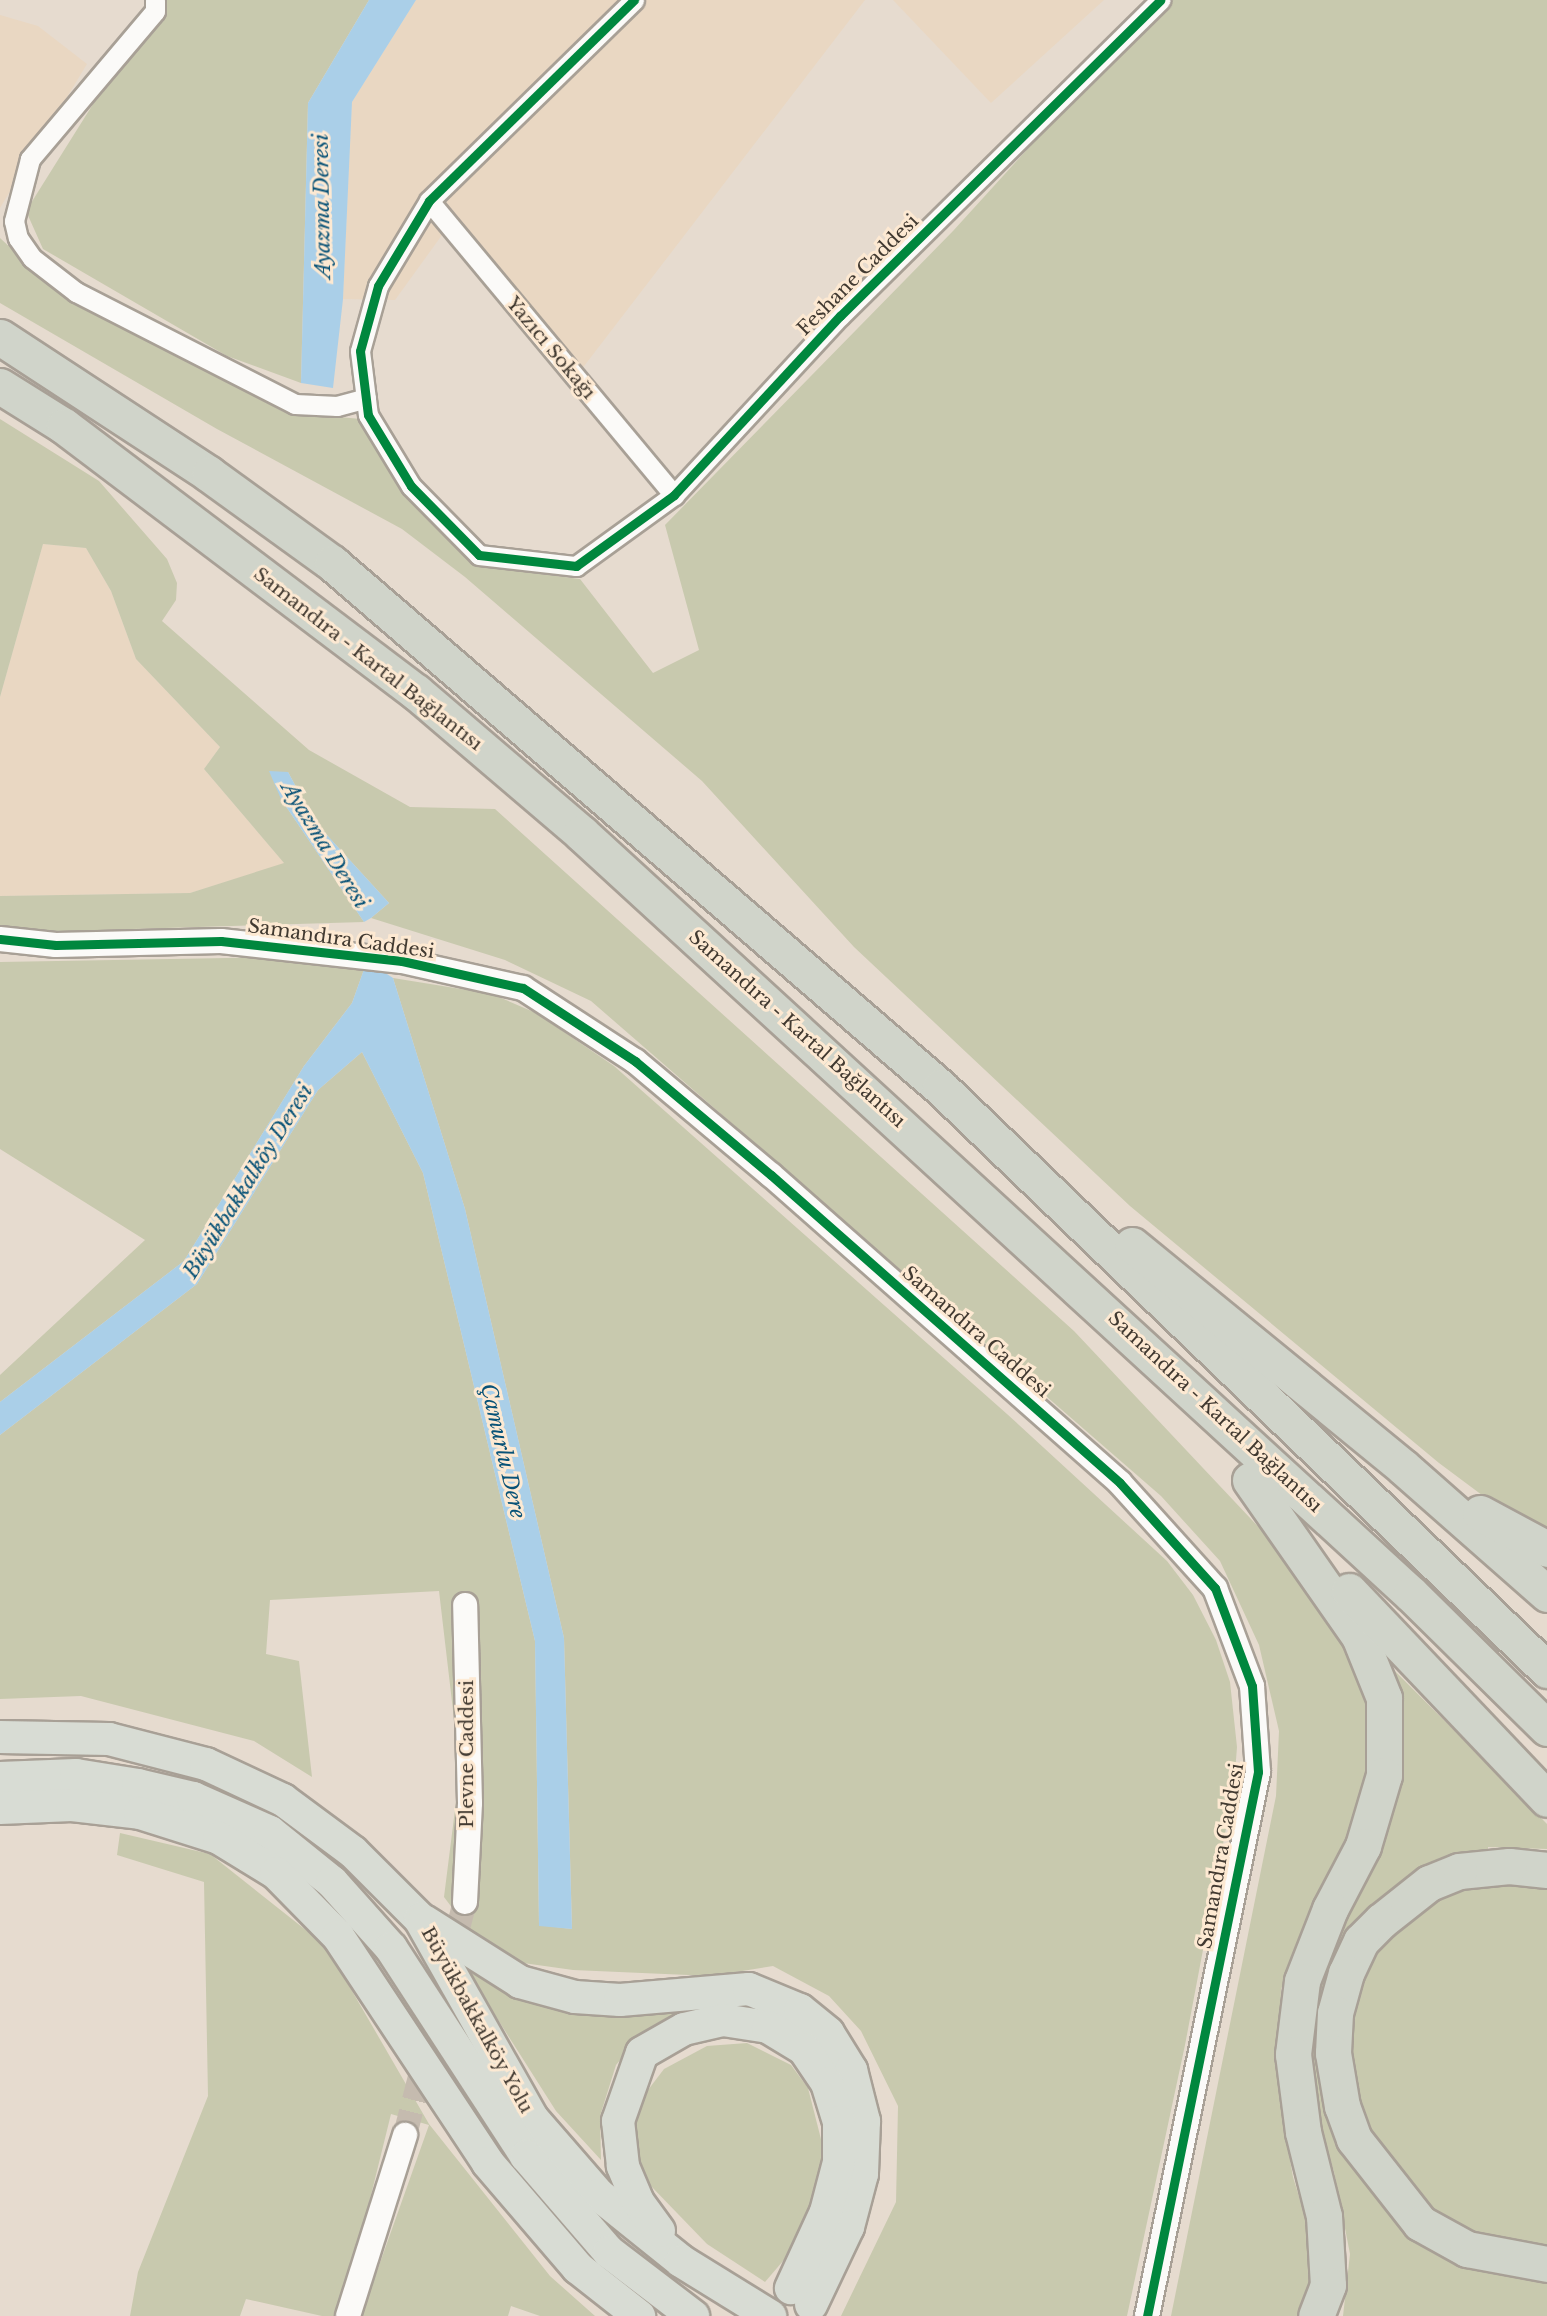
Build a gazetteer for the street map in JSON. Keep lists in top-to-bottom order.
{
  "streets": {
    "highway": ["Samandıra - Kartal Bağlantısı", "Büyükbakkalköy Yolu"],
    "street": [
      "Feshane Caddesi",
      "Yazıcı Sokağı",
      "Samandıra Caddesi",
      "Plevne Caddesi"
    ]
  },
  "crossings": [
    ["Feshane Caddesi", "Yazıcı Sokağı"]
  ],
  "water": ["Ayazma Deresi", "Büyükbakkalköy Deresi", "Çamurlu Dere"]
}
